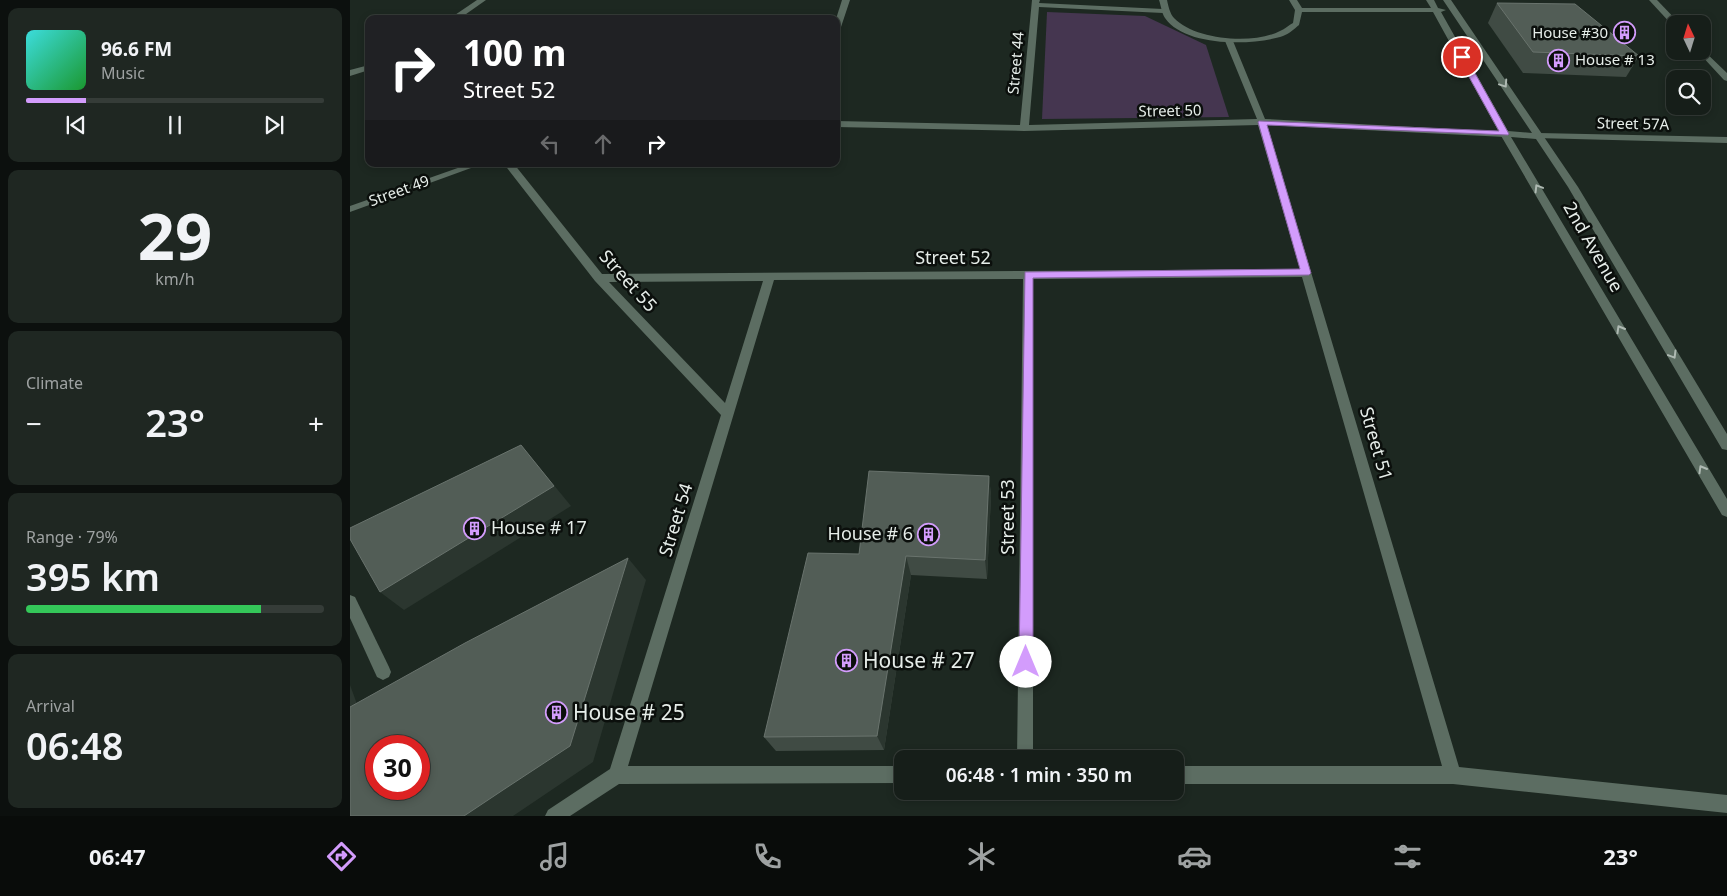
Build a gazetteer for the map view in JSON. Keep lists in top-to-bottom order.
{
  "streets": {
    "street": [
      "Street 44",
      "Street 50",
      "Street 57A",
      "Street 49",
      "2nd Avenue",
      "Street 52",
      "Street 55",
      "Street 51",
      "Street 53",
      "Street 54"
    ]
  },
  "crossings": [
    ["Street 44", "Street 50"],
    ["Street 50", "Street 57A"],
    ["Street 50", "2nd Avenue"],
    ["Street 50", "Street 51"],
    ["Street 57A", "2nd Avenue"],
    ["Street 52", "Street 55"],
    ["Street 52", "Street 51"],
    ["Street 52", "Street 53"],
    ["Street 52", "Street 54"],
    ["Street 55", "Street 54"]
  ],
  "places": {
    "building": [
      "House #30",
      "House # 13",
      "House # 17",
      "House # 6",
      "House # 27",
      "House # 25"
    ]
  },
  "north": "top",
  "page": {
    "turn": ["100 m", "Street 52"],
    "song": ["96.6 FM", "Music"],
    "tile": [
      ["29", "km/h"],
      "Climate",
      ["Range · 79%", "395 km"],
      ["Arrival", "06:48"]
    ],
    "heat": ["−", "23°", "+"],
    "limit": "30",
    "trip": "06:48 · 1 min · 350 m",
    "tabs": ["06:47", "23°"]
  }
}
